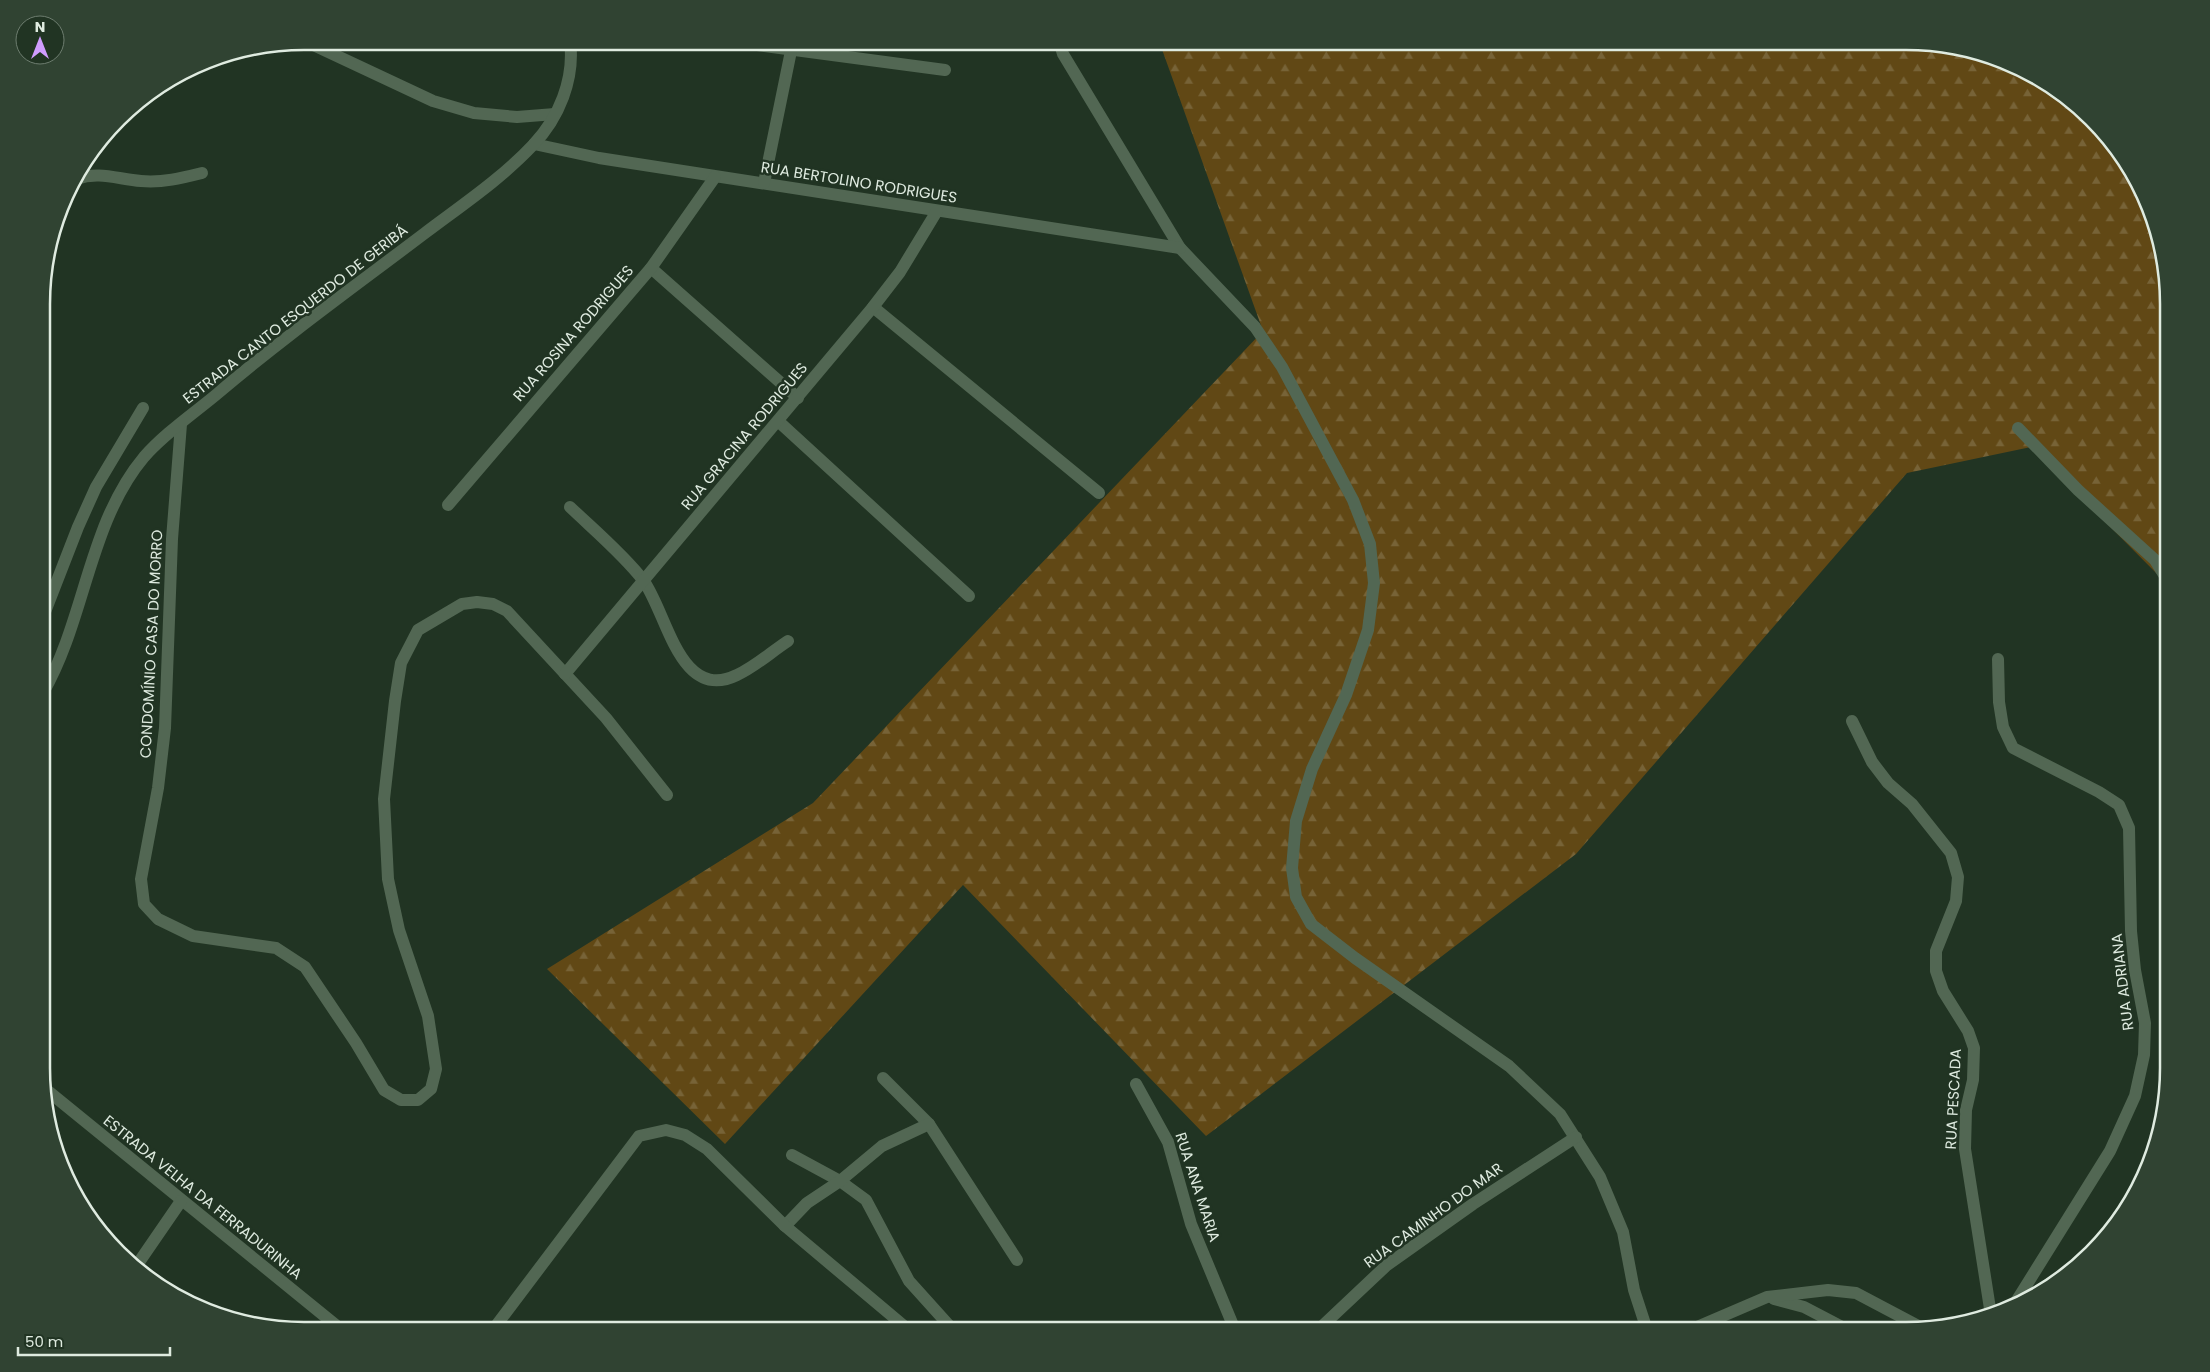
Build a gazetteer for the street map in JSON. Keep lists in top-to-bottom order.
{
  "streets": {
    "street": [
      "RUA BERTOLINO RODRIGUES",
      "ESTRADA CANTO ESQUERDO DE GERIBÁ",
      "RUA ROSINA RODRIGUES",
      "RUA GRACINA RODRIGUES",
      "CONDOMÍNIO CASA DO MORRO",
      "RUA ADRIANA",
      "RUA PESCADA",
      "RUA ANA MARIA",
      "ESTRADA VELHA DA FERRADURINHA",
      "RUA CAMINHO DO MAR"
    ]
  },
  "crossings": [
    ["RUA BERTOLINO RODRIGUES", "ESTRADA CANTO ESQUERDO DE GERIBÁ"],
    ["RUA BERTOLINO RODRIGUES", "RUA ROSINA RODRIGUES"],
    ["RUA BERTOLINO RODRIGUES", "RUA GRACINA RODRIGUES"],
    ["ESTRADA CANTO ESQUERDO DE GERIBÁ", "CONDOMÍNIO CASA DO MORRO"],
    ["RUA GRACINA RODRIGUES", "CONDOMÍNIO CASA DO MORRO"]
  ],
  "scale_bar": "50 m",
  "north": "top"
}
